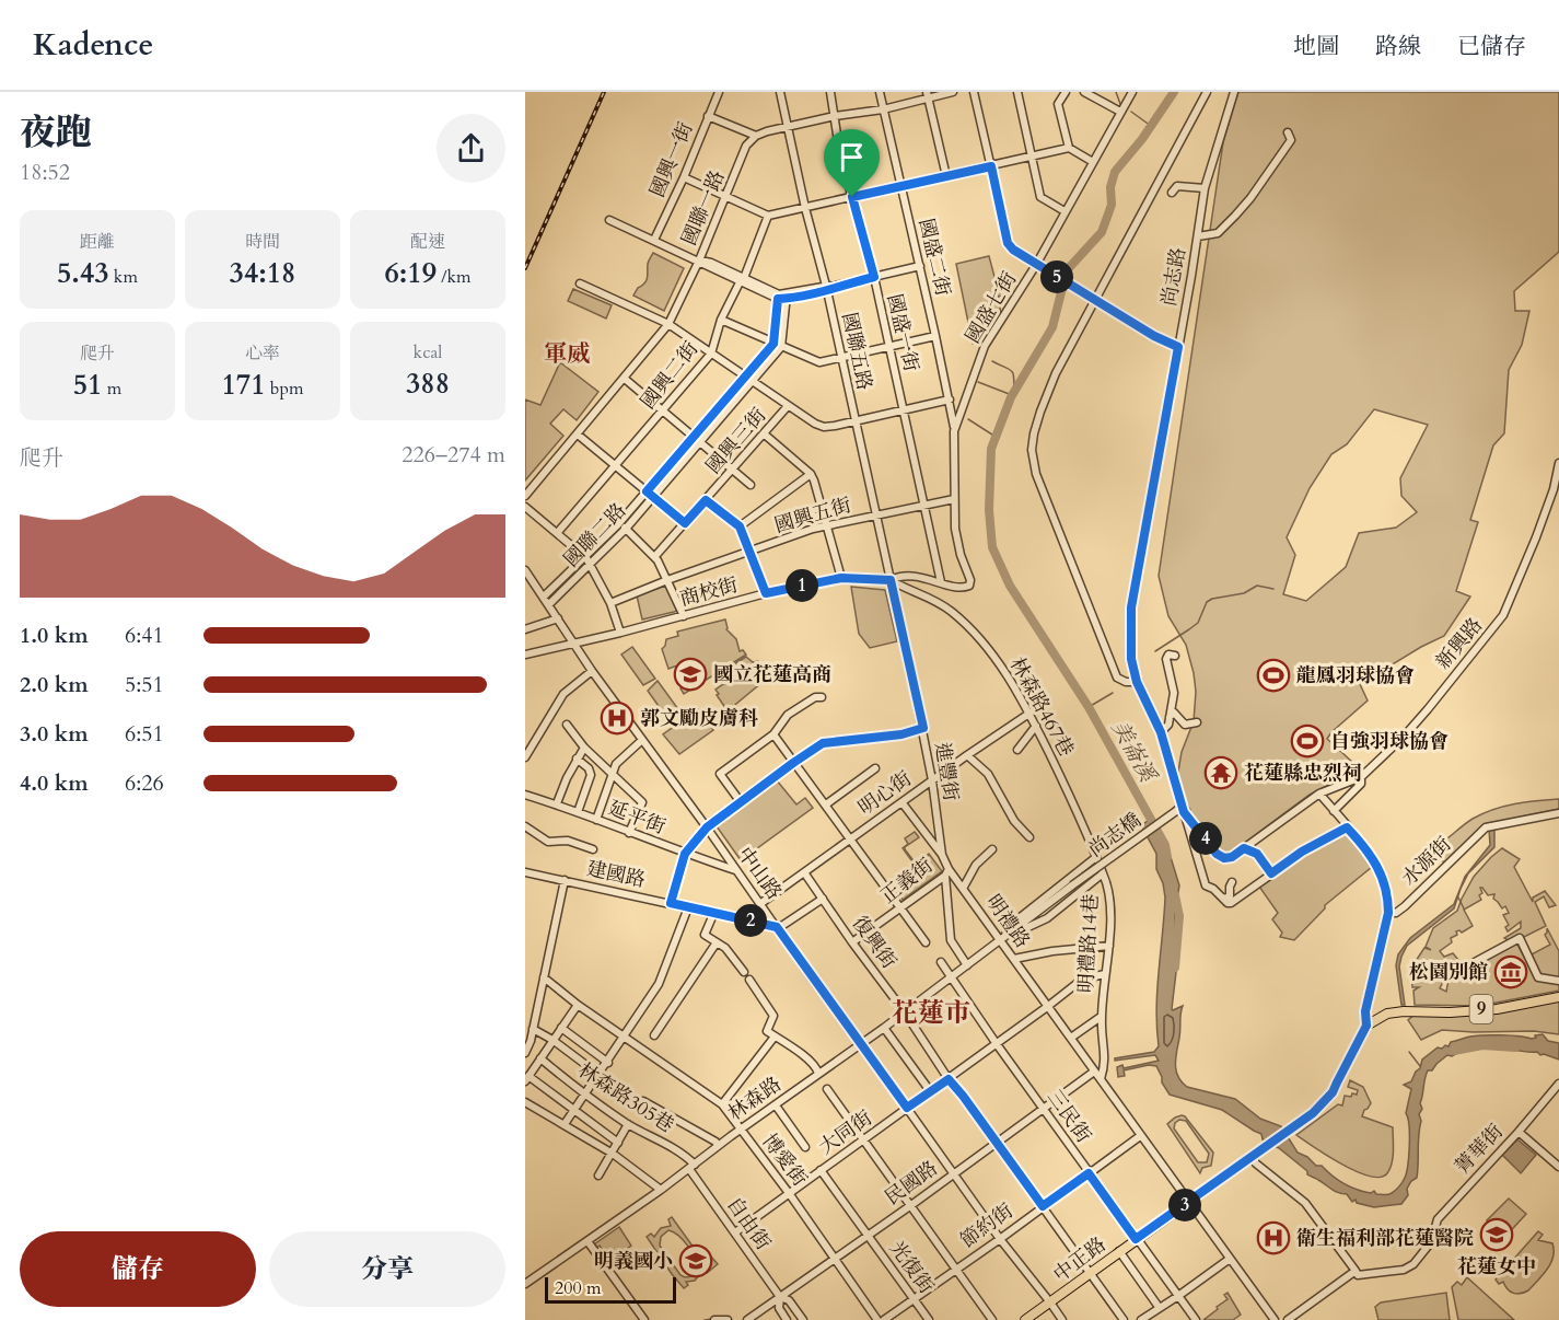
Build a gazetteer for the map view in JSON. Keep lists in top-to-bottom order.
{
  "streets": {
    "main road": ["9", "中正路"],
    "street": [
      "國興一街",
      "國聯一路",
      "國盛二街",
      "尚志路",
      "國盛七街",
      "國盛一街",
      "國聯五路",
      "國興二街",
      "國興三街",
      "國興五街",
      "國聯二路",
      "商校街",
      "新興路",
      "林森路467巷",
      "進豐街",
      "明心街",
      "延平街",
      "尚志橋",
      "水源街",
      "中山路",
      "建國路",
      "正義街",
      "明禮路",
      "復興街",
      "明禮路14巷",
      "林森路305巷",
      "林森路",
      "三民街",
      "大同街",
      "菁華街",
      "博愛街",
      "民國路",
      "自由街",
      "節約街",
      "光復街"
    ]
  },
  "crossings": [
    ["國盛二街", "國盛七街"],
    ["尚志路", "新興路"],
    ["尚志路", "尚志橋"],
    ["國盛七街", "國興五街"],
    ["國盛一街", "國興五街"],
    ["國盛一街", "商校街"],
    ["國聯五路", "國興五街"],
    ["國聯五路", "商校街"],
    ["國聯五路", "林森路467巷"],
    ["國聯五路", "進豐街"],
    ["國聯二路", "中山路"],
    ["商校街", "林森路467巷"],
    ["商校街", "進豐街"],
    ["商校街", "中山路"],
    ["新興路", "尚志橋"],
    ["林森路467巷", "進豐街"],
    ["林森路467巷", "明心街"],
    ["林森路467巷", "林森路"],
    ["進豐街", "明心街"],
    ["進豐街", "明禮路"],
    ["明心街", "中山路"],
    ["明心街", "明禮路"],
    ["明心街", "復興街"],
    ["延平街", "中山路"],
    ["尚志橋", "林森路"],
    ["中山路", "建國路"],
    ["中山路", "林森路"],
    ["中山路", "大同街"],
    ["中山路", "民國路"],
    ["中山路", "節約街"],
    ["中山路", "中正路"],
    ["正義街", "明禮路"],
    ["正義街", "復興街"],
    ["明禮路", "明禮路14巷"],
    ["明禮路", "林森路"],
    ["明禮路", "大同街"],
    ["明禮路", "民國路"],
    ["復興街", "林森路"],
    ["復興街", "大同街"],
    ["復興街", "民國路"],
    ["復興街", "節約街"],
    ["復興街", "中正路"],
    ["明禮路14巷", "林森路"],
    ["明禮路14巷", "大同街"],
    ["9", "中正路"],
    ["林森路305巷", "林森路"],
    ["林森路305巷", "自由街"],
    ["林森路", "三民街"],
    ["林森路", "博愛街"],
    ["林森路", "自由街"],
    ["三民街", "大同街"],
    ["三民街", "民國路"],
    ["三民街", "節約街"],
    ["三民街", "中正路"],
    ["大同街", "博愛街"],
    ["大同街", "自由街"],
    ["大同街", "光復街"],
    ["博愛街", "民國路"],
    ["民國路", "自由街"],
    ["民國路", "光復街"],
    ["節約街", "光復街"]
  ],
  "districts": ["軍威", "花蓮市"],
  "water": ["美崙溪"],
  "places": {
    "school or university": ["國立花蓮高商", "花蓮女中", "明義國小"],
    "sports": ["龍鳳羽球協會", "自強羽球協會"],
    "hospital": ["郭文勵皮膚科", "衛生福利部花蓮醫院"],
    "temple": ["花蓮縣忠烈祠"],
    "museum": ["松園別館"]
  },
  "scale_bar": "200 m",
  "page": {
    "header": "Kadence",
    "nav": ["地圖", "路線", "已儲存"],
    "heading": ["夜跑", "18:52"],
    "stats": [
      ["距離", "5.43 km"],
      ["時間", "34:18"],
      ["配速", "6:19 /km"],
      ["爬升", "51 m"],
      ["心率", "171 bpm"],
      ["kcal", "388"]
    ],
    "pins": [
      "5",
      "1",
      "4",
      "2",
      "3"
    ],
    "chart": ["爬升", "226–274 m"],
    "list": [
      {
        "name": "1.0 km",
        "note": "6:41"
      },
      {
        "name": "2.0 km",
        "note": "5:51"
      },
      {
        "name": "3.0 km",
        "note": "6:51"
      },
      {
        "name": "4.0 km",
        "note": "6:26"
      }
    ],
    "buttons": ["儲存", "分享"],
    "scale": "200 m"
  }
}
